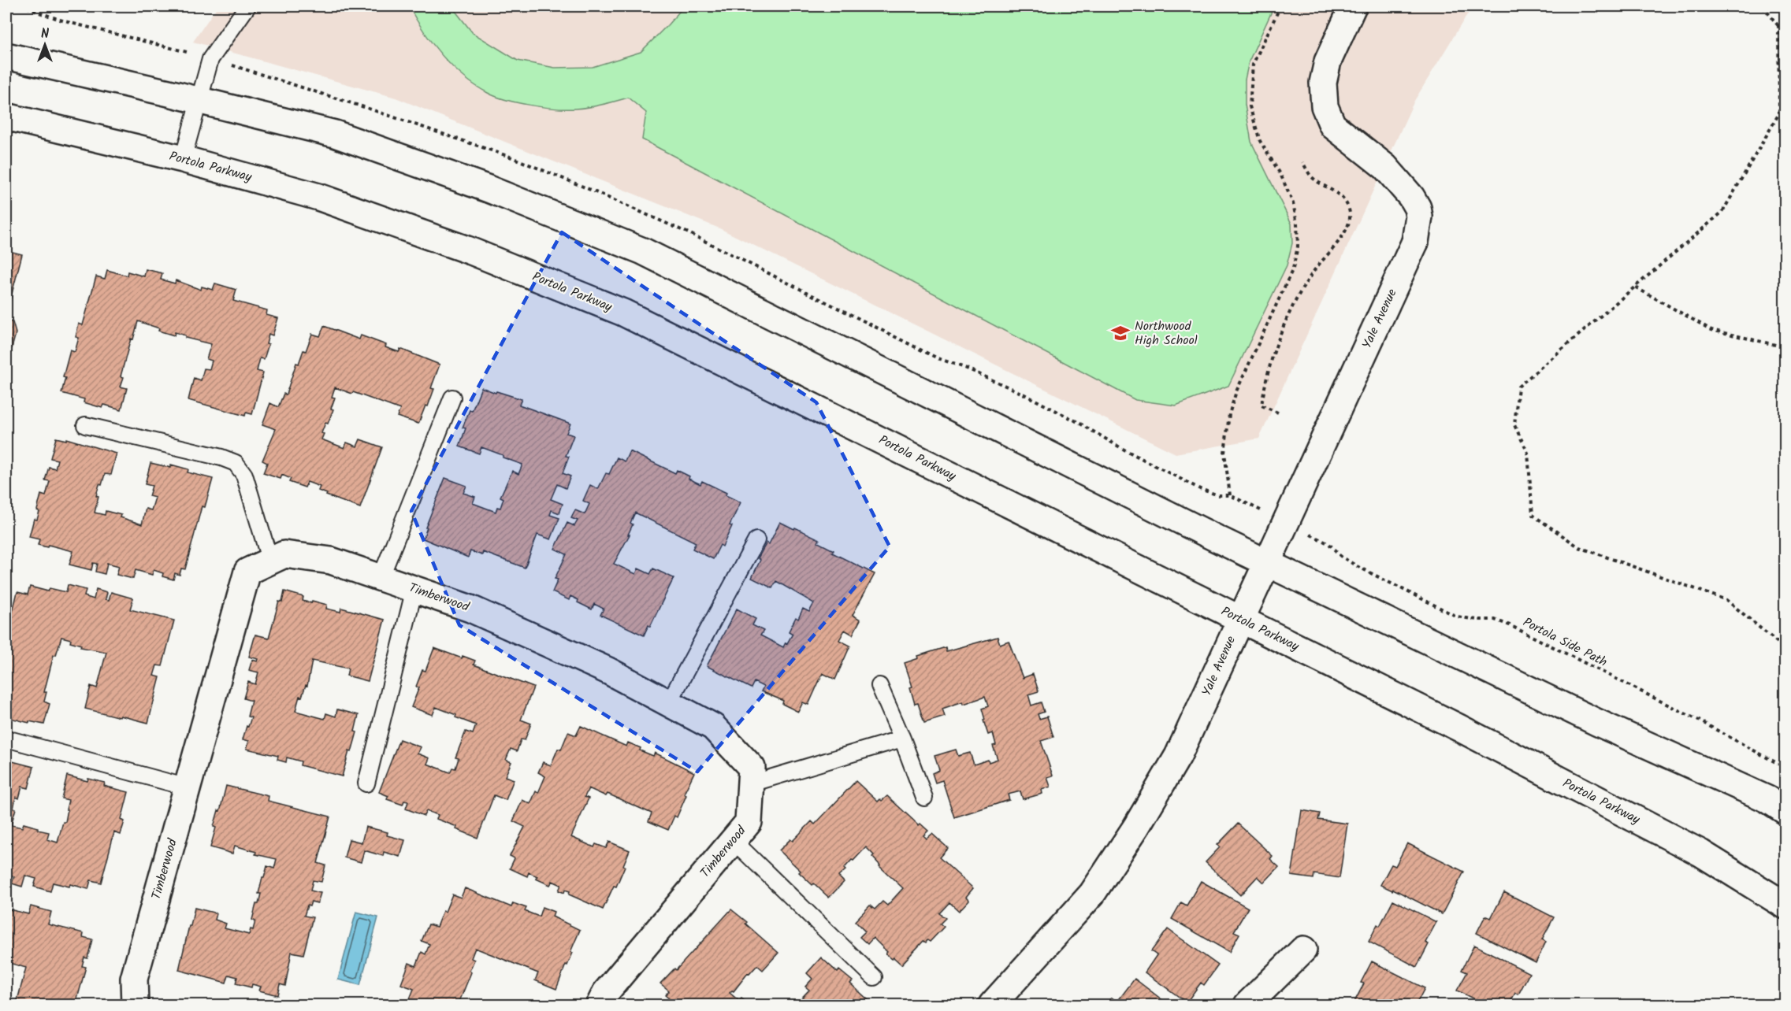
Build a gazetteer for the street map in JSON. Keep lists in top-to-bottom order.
{
  "streets": {
    "main road": ["Portola Parkway", "Yale Avenue", "Timberwood"],
    "path": ["Portola Side Path"]
  },
  "crossings": [
    ["Portola Parkway", "Yale Avenue"]
  ],
  "places": {
    "school or university": ["Northwood High School"]
  },
  "north": "top"
}
